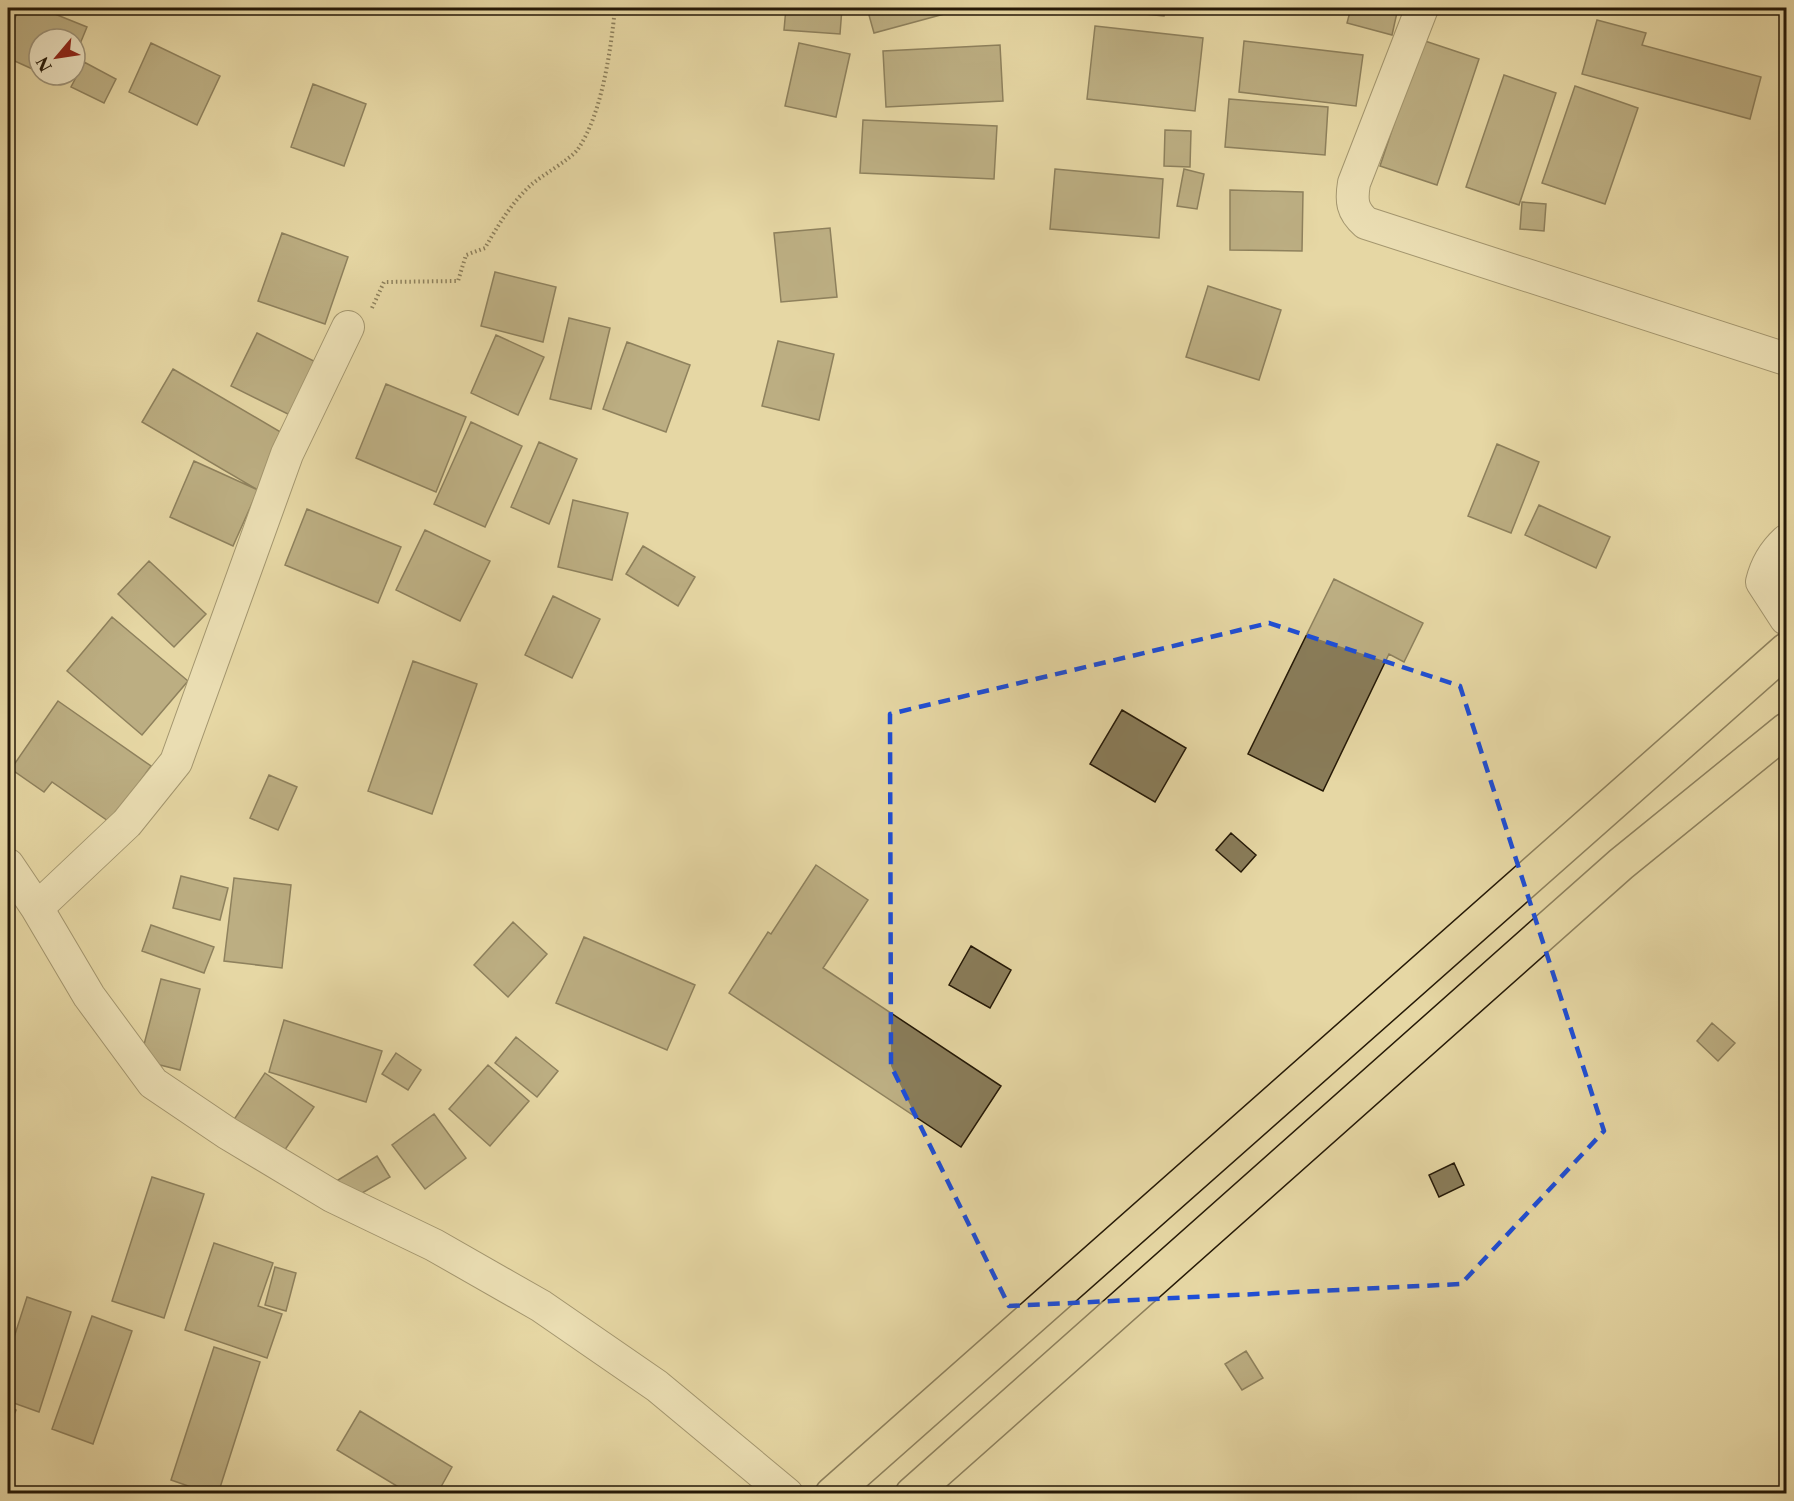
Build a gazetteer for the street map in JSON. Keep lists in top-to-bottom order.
{
  "north": "bottom left"
}
